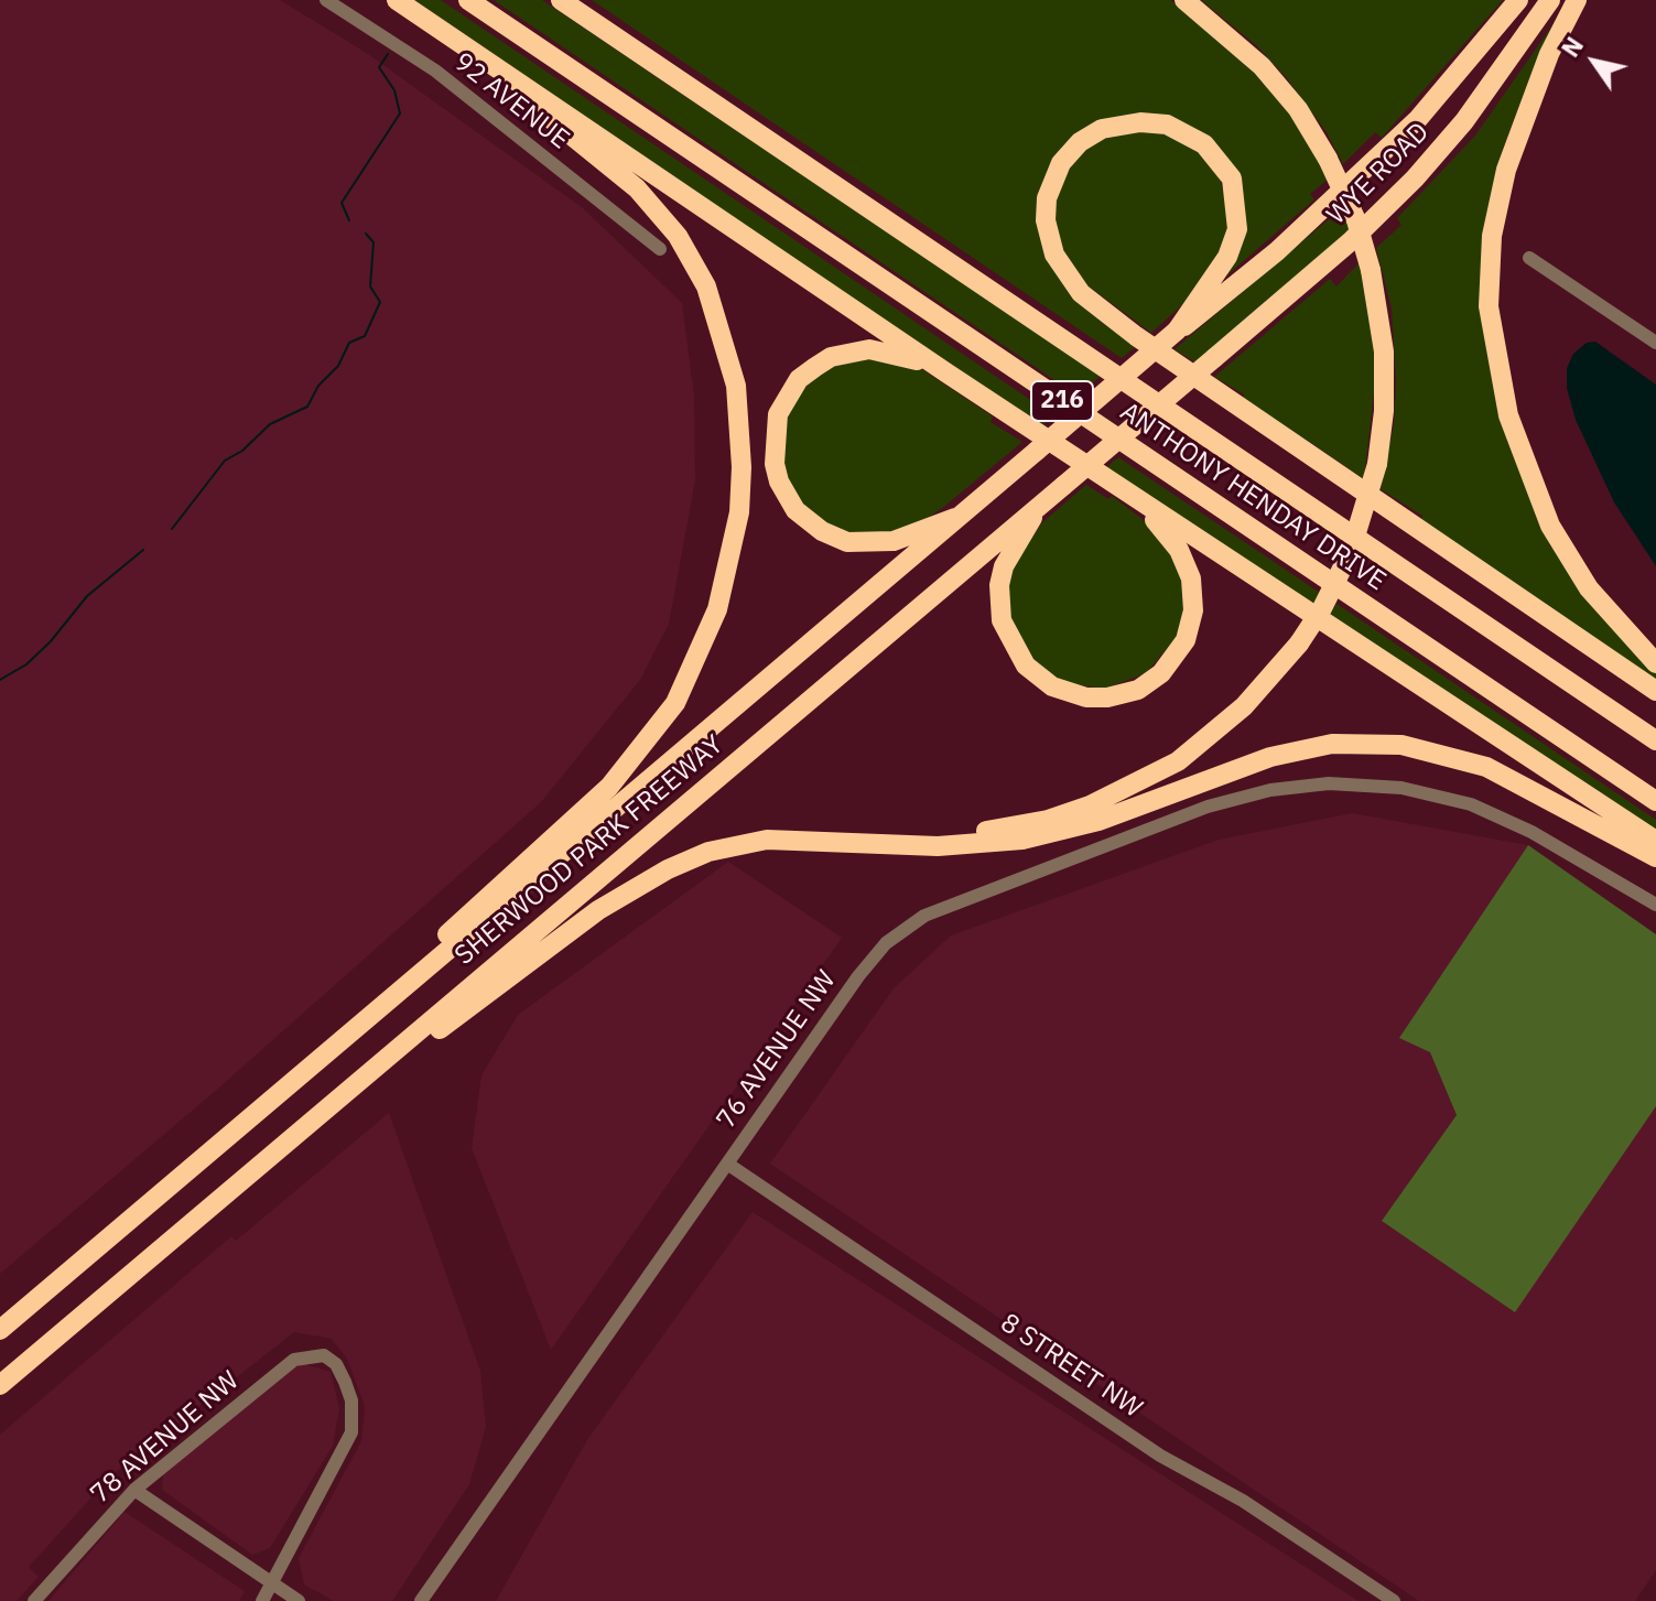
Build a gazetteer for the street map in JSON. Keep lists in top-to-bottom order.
{
  "streets": {
    "highway": [
      "WYE ROAD",
      "216",
      "ANTHONY HENDAY DRIVE",
      "SHERWOOD PARK FREEWAY"
    ],
    "street": [
      "92 AVENUE",
      "76 AVENUE NW",
      "8 STREET NW",
      "78 AVENUE NW"
    ]
  },
  "crossings": [
    ["WYE ROAD", "SHERWOOD PARK FREEWAY"],
    ["76 AVENUE NW", "8 STREET NW"]
  ],
  "north": "top left"
}
